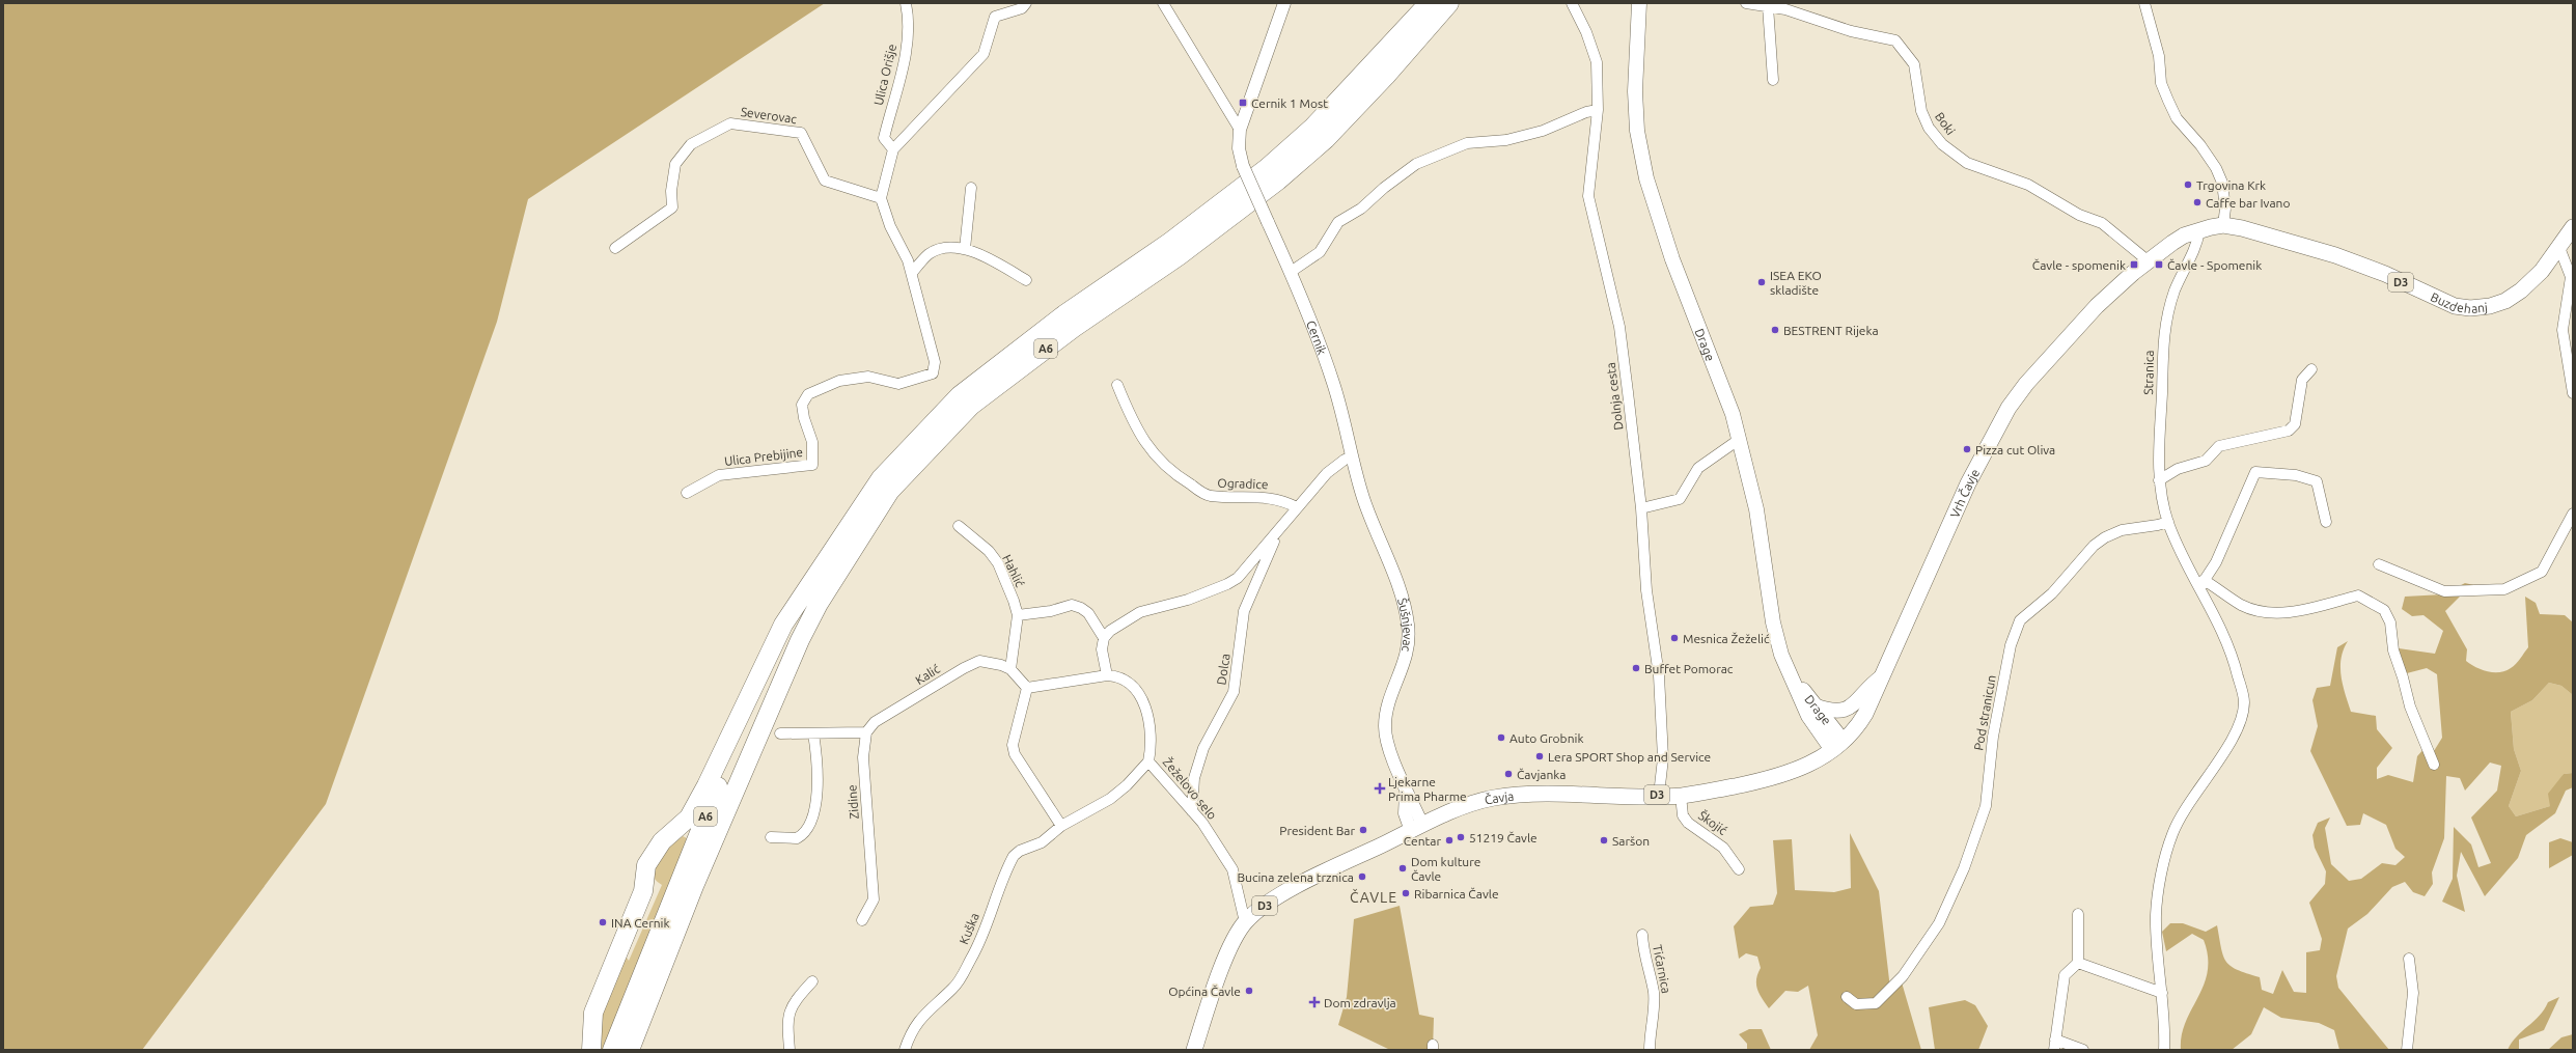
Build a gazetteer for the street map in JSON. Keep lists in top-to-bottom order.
{
  "streets": {
    "highway": ["A6"],
    "main road": [
      "D3",
      "Buzdehanj",
      "Drage",
      "Vrh Čavje",
      "Čavja"
    ],
    "street": [
      "Ulica Orišje",
      "Severovac",
      "Boki",
      "Cernik",
      "Stranica",
      "Dolnja cesta",
      "Ulica Prebijine",
      "Ogradice",
      "Hahlić",
      "Šušnjevac",
      "Dolca",
      "Kalić",
      "Pod stranicun",
      "Žeželovo selo",
      "Zidine",
      "Škojić",
      "Kuška",
      "Tićarnica"
    ]
  },
  "crossings": [
    ["Boki", "Vrh Čavje"],
    ["Buzdehanj", "Stranica"],
    ["Buzdehanj", "Vrh Čavje"],
    ["Cernik", "Šušnjevac"],
    ["Drage", "Vrh Čavje"],
    ["Drage", "Čavja"],
    ["Stranica", "Vrh Čavje"],
    ["Stranica", "Pod stranicun"],
    ["Dolnja cesta", "Čavja"],
    ["Vrh Čavje", "Čavja"],
    ["Šušnjevac", "Čavja"],
    ["Dolca", "Žeželovo selo"],
    ["Kalić", "Zidine"],
    ["Žeželovo selo", "Čavja"],
    ["Žeželovo selo", "Kuška"],
    ["Čavja", "Škojić"]
  ],
  "districts": ["ČAVLE"],
  "places": {
    "transit": ["Cernik 1 Most", "Čavle - spomenik", "Čavle - Spomenik"],
    "other": [
      "Trgovina Krk",
      "Caffe bar Ivano",
      "ISEA EKO skladište",
      "BESTRENT Rijeka",
      "Pizza cut Oliva",
      "Mesnica Žeželić",
      "Buffet Pomorac",
      "Auto Grobnik",
      "Lera SPORT Shop and Service",
      "Čavjanka",
      "President Bar",
      "51219 Čavle",
      "Centar",
      "Saršon",
      "Dom kulture Čavle",
      "Bucina zelena trznica",
      "Ribarnica Čavle",
      "INA Cernik",
      "Općina Čavle"
    ],
    "health": ["Ljekarne Prima Pharme", "Dom zdravlja"]
  }
}
